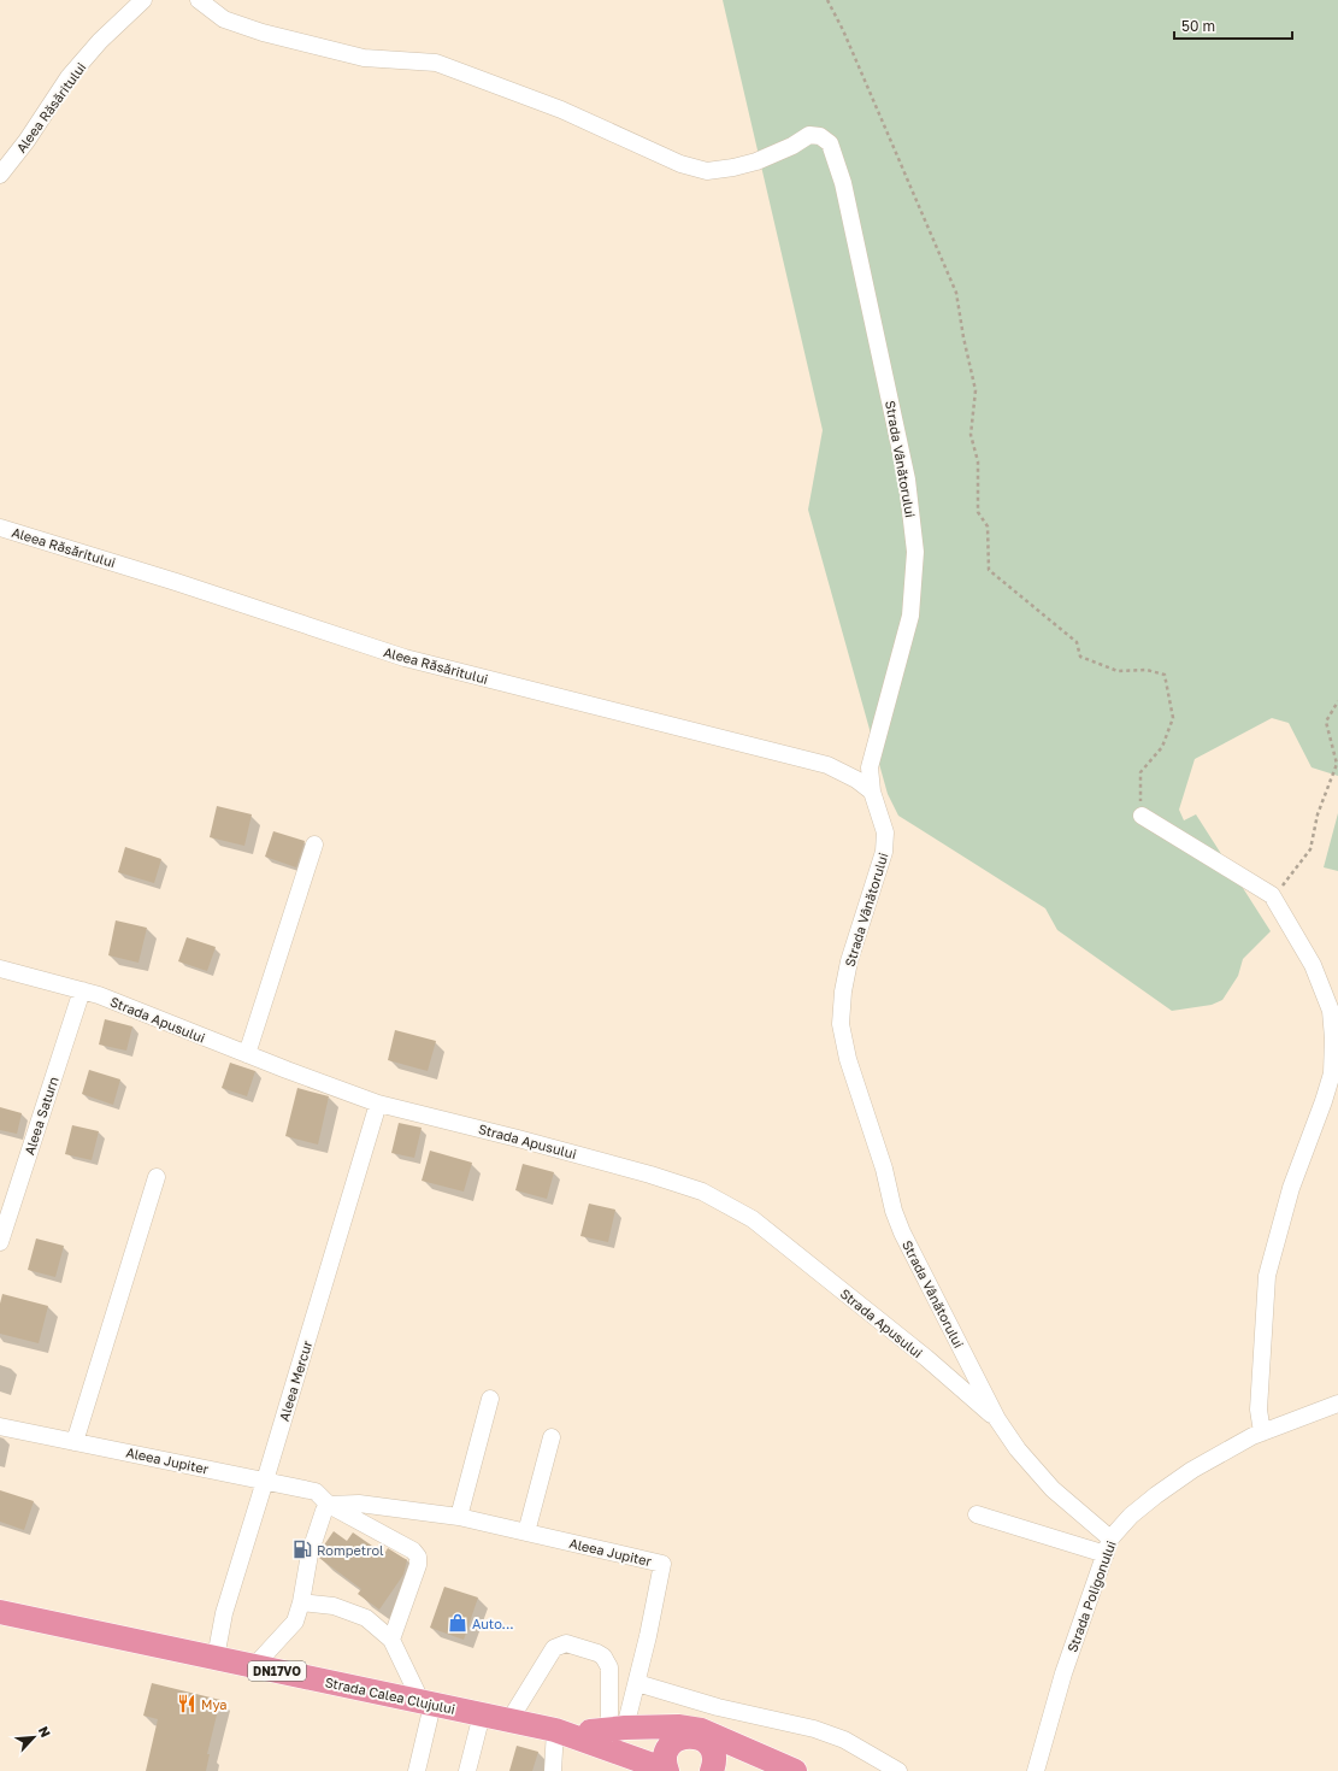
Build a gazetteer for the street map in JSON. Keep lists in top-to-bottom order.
{
  "streets": {
    "highway": ["DN17VO", "Strada Calea Clujului"],
    "street": [
      "Aleea Răsăritului",
      "Strada Vânătorului",
      "Strada Apusului",
      "Aleea Saturn",
      "Aleea Mercur",
      "Aleea Jupiter",
      "Strada Poligonului"
    ]
  },
  "crossings": [
    ["Aleea Răsăritului", "Strada Vânătorului"],
    ["Strada Vânătorului", "Strada Apusului"],
    ["Strada Vânătorului", "Strada Poligonului"],
    ["Strada Apusului", "Aleea Saturn"],
    ["Strada Apusului", "Aleea Mercur"],
    ["Aleea Mercur", "Aleea Jupiter"],
    ["Aleea Mercur", "Strada Calea Clujului"],
    ["Aleea Jupiter", "Strada Calea Clujului"],
    ["DN17VO", "Strada Calea Clujului"]
  ],
  "places": {
    "fuel station": ["Rompetrol"],
    "shop": ["Auto..."],
    "restaurant": ["Mya"]
  },
  "scale_bar": "50 m",
  "north": "top right"
}
